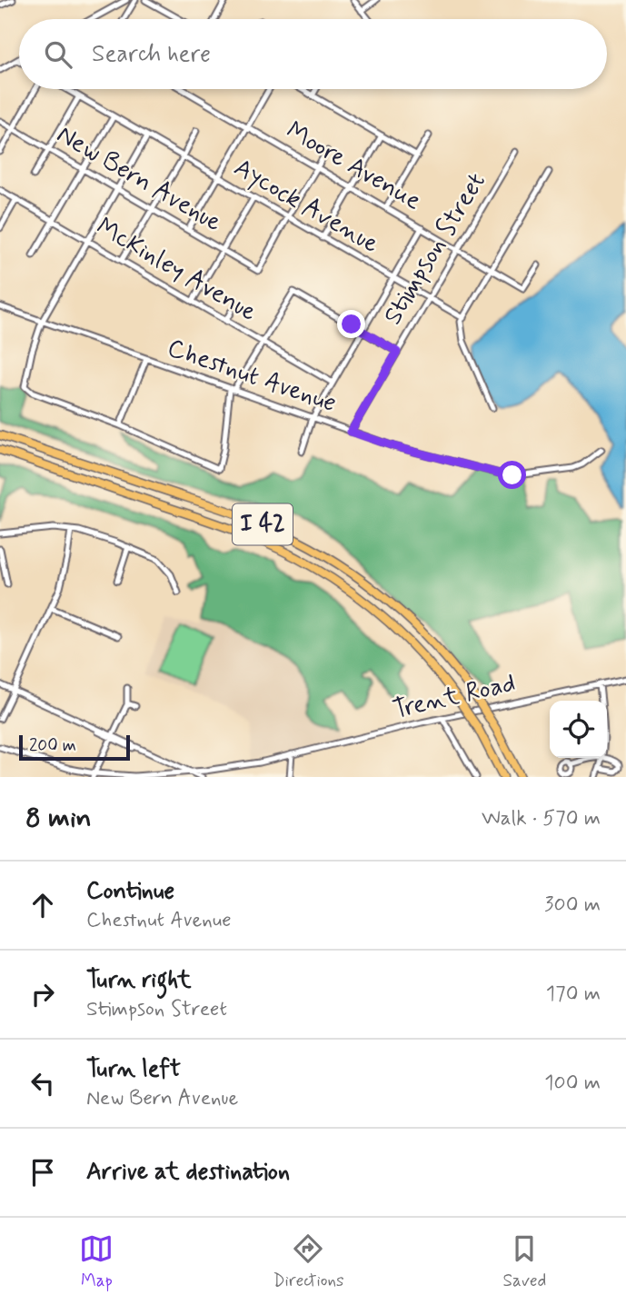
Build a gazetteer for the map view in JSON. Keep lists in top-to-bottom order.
{
  "streets": {
    "highway": ["I 42"],
    "street": [
      "Moore Avenue",
      "New Bern Avenue",
      "Aycock Avenue",
      "Stimpson Street",
      "McKinley Avenue",
      "Chestnut Avenue",
      "Trent Road"
    ]
  },
  "crossings": [
    ["Moore Avenue", "Stimpson Street"],
    ["New Bern Avenue", "Aycock Avenue"],
    ["Aycock Avenue", "Stimpson Street"],
    ["Stimpson Street", "Chestnut Avenue"]
  ],
  "scale_bar": "200 m",
  "page": {
    "search": "Search here",
    "scale": "200 m",
    "heading": ["8 min", "Walk · 570 m"],
    "list": [
      ["Continue", "Chestnut Avenue", "300 m"],
      ["Turn right", "Stimpson Street", "170 m"],
      ["Turn left", "New Bern Avenue", "100 m"],
      "Arrive at destination"
    ],
    "nav": ["Map", "Directions", "Saved"]
  }
}
